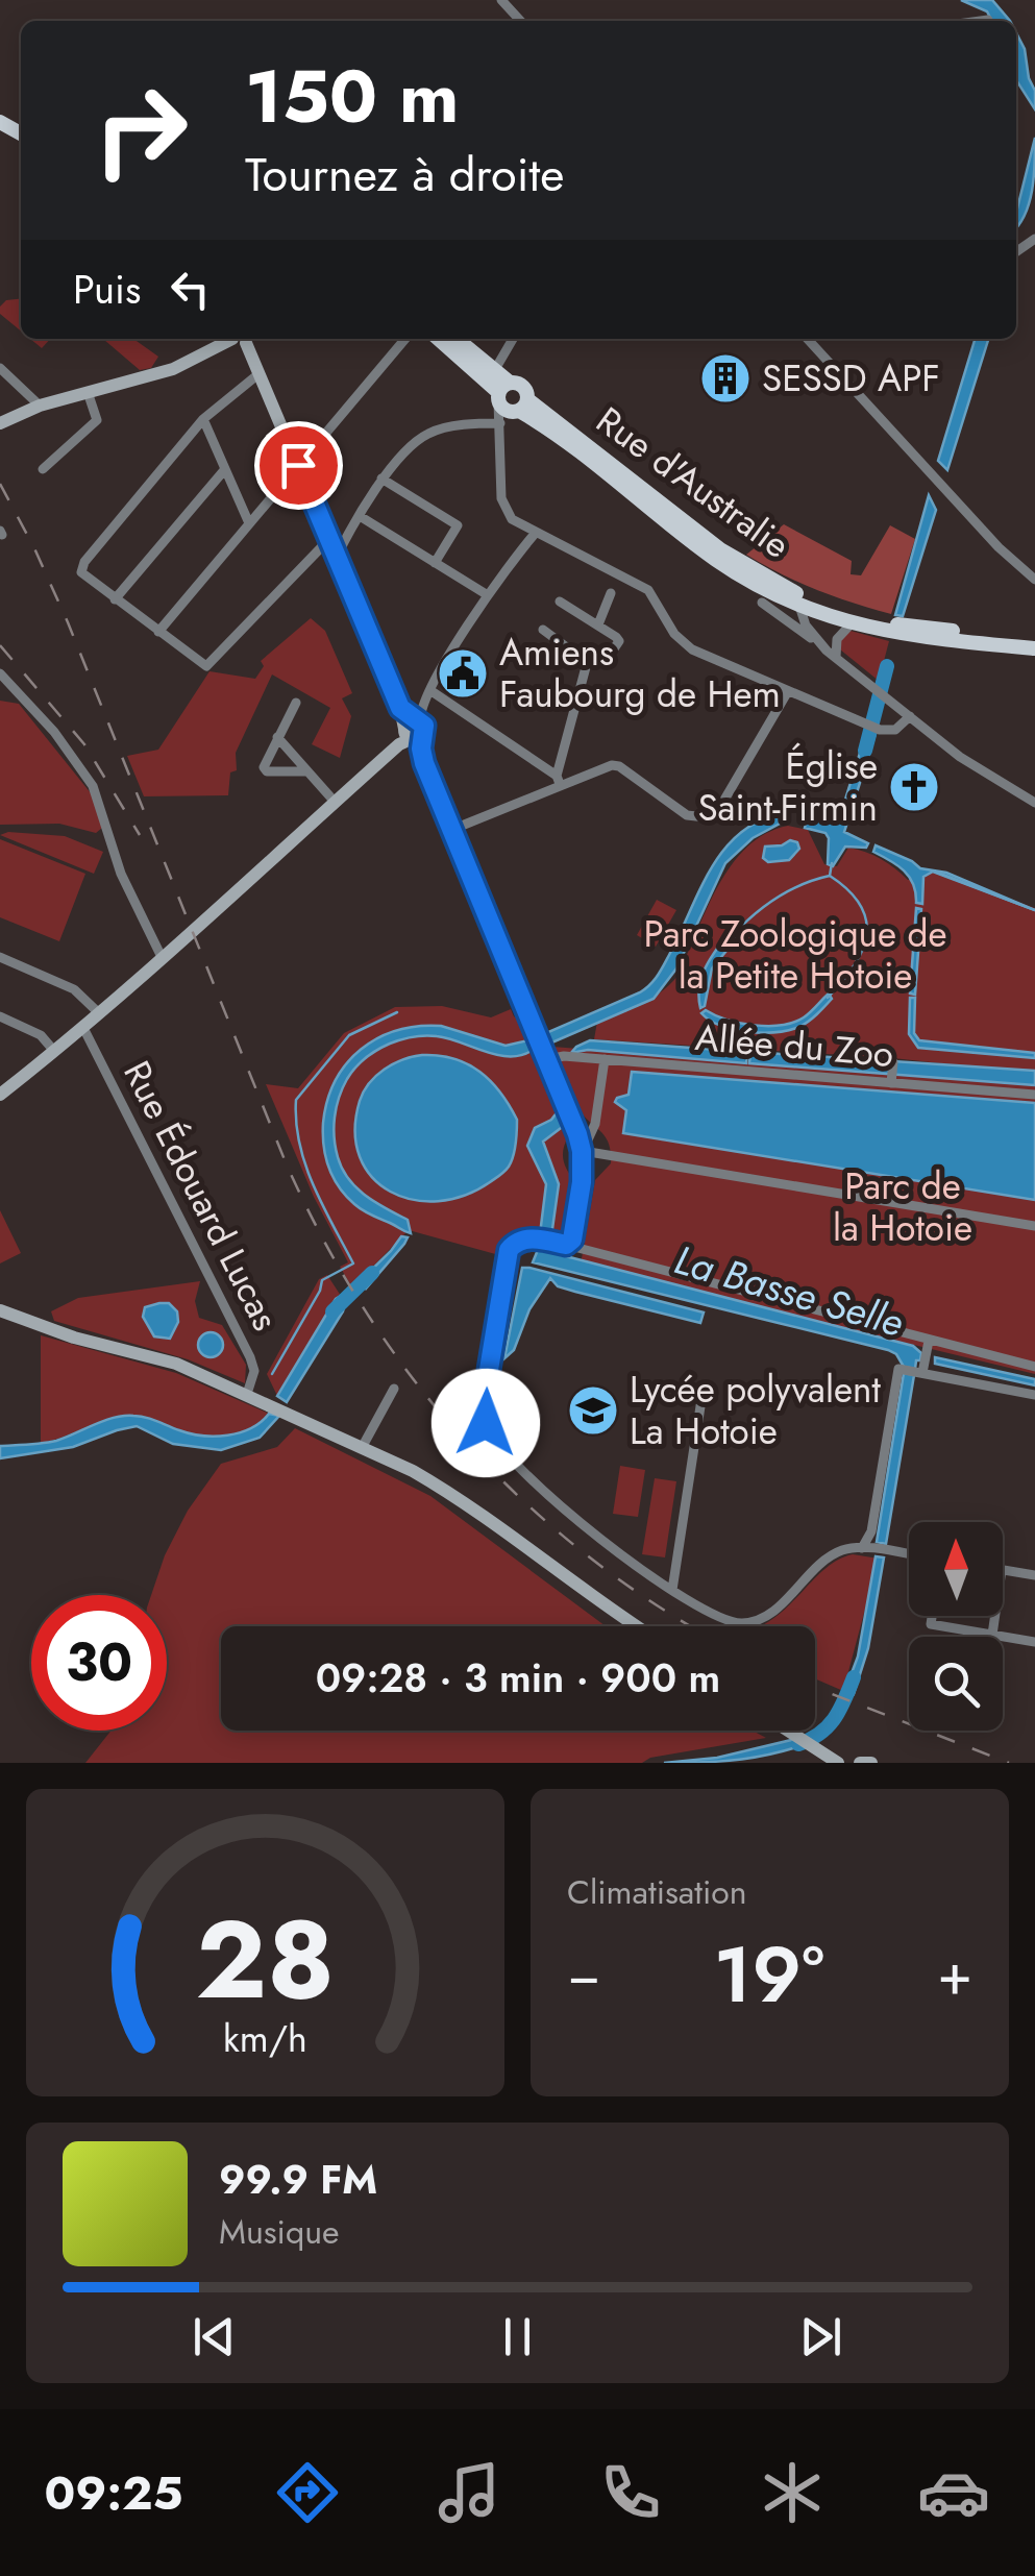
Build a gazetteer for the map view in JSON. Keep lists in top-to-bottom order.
{
  "streets": {
    "main road": ["Rue d'Australie"],
    "street": ["Allée du Zoo", "Rue Édouard Lucas"]
  },
  "water": ["La Basse Selle"],
  "parks": ["Parc Zoologique de la Petite Hotoie", "Parc de la Hotoie"],
  "places": {
    "building": ["SESSD APF"],
    "public building": ["Amiens Faubourg de Hem"],
    "church": ["Église Saint-Firmin"],
    "school or university": ["Lycée polyvalent La Hotoie"]
  },
  "north": "top",
  "page": {
    "turn": ["150 m", "Tournez à droite"],
    "then": "Puis",
    "limit": "30",
    "trip": "09:28 · 3 min · 900 m",
    "tile": "Climatisation",
    "heat": ["−", "19°", "+"],
    "song": ["99.9 FM", "Musique"],
    "tabs": "09:25",
    "gauge": ["28", "km/h"]
  }
}
